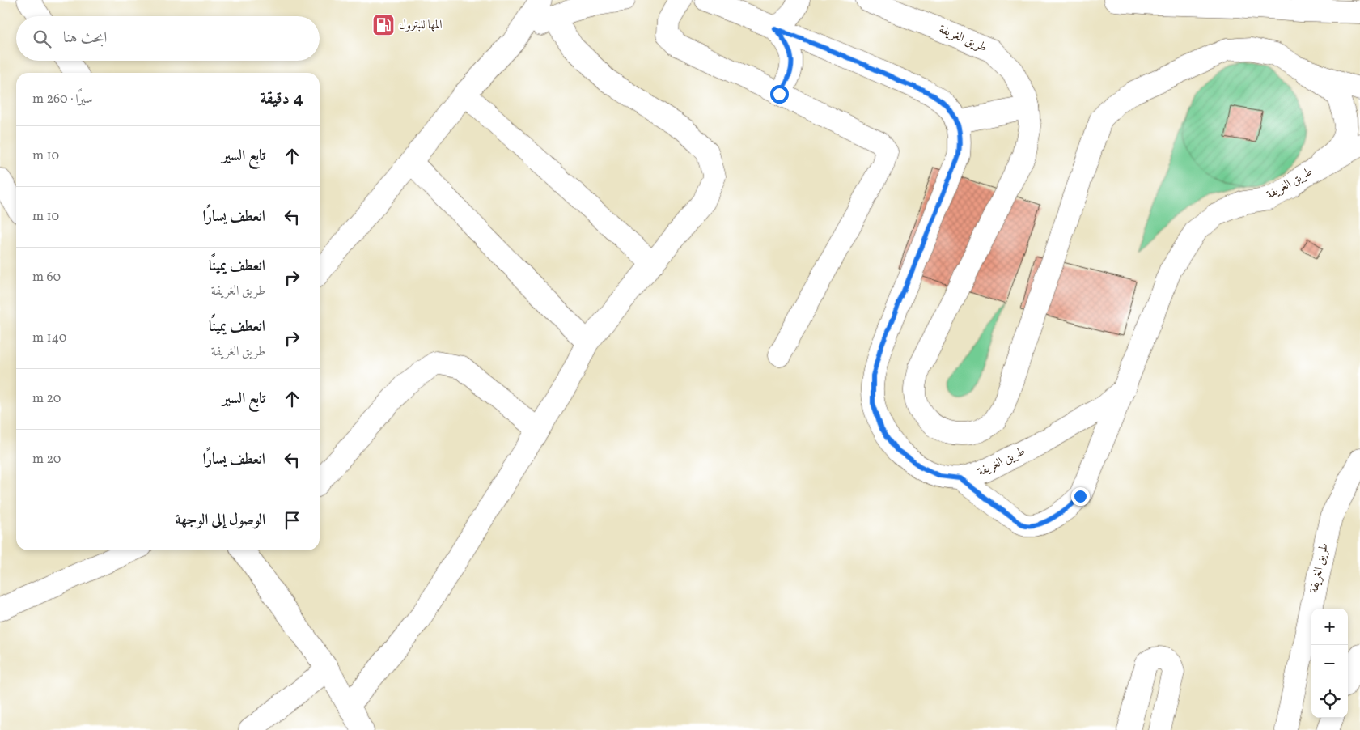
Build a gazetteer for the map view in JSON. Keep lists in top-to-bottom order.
{
  "streets": {
    "main road": ["طريق الغريفة"]
  },
  "places": {
    "fuel station": ["المها للبترول"]
  },
  "page": {
    "search": "ابحث هنا",
    "heading": ["4 دقيقة", "سيرًا · 260 m"],
    "list": [
      ["تابع السير", "10 m"],
      ["انعطف يسارًا", "10 m"],
      ["انعطف يمينًا", "طريق الغريفة", "60 m"],
      ["انعطف يمينًا", "طريق الغريفة", "140 m"],
      ["تابع السير", "20 m"],
      ["انعطف يسارًا", "20 m"],
      "الوصول إلى الوجهة"
    ],
    "map_buttons": ["+", "−"]
  }
}
